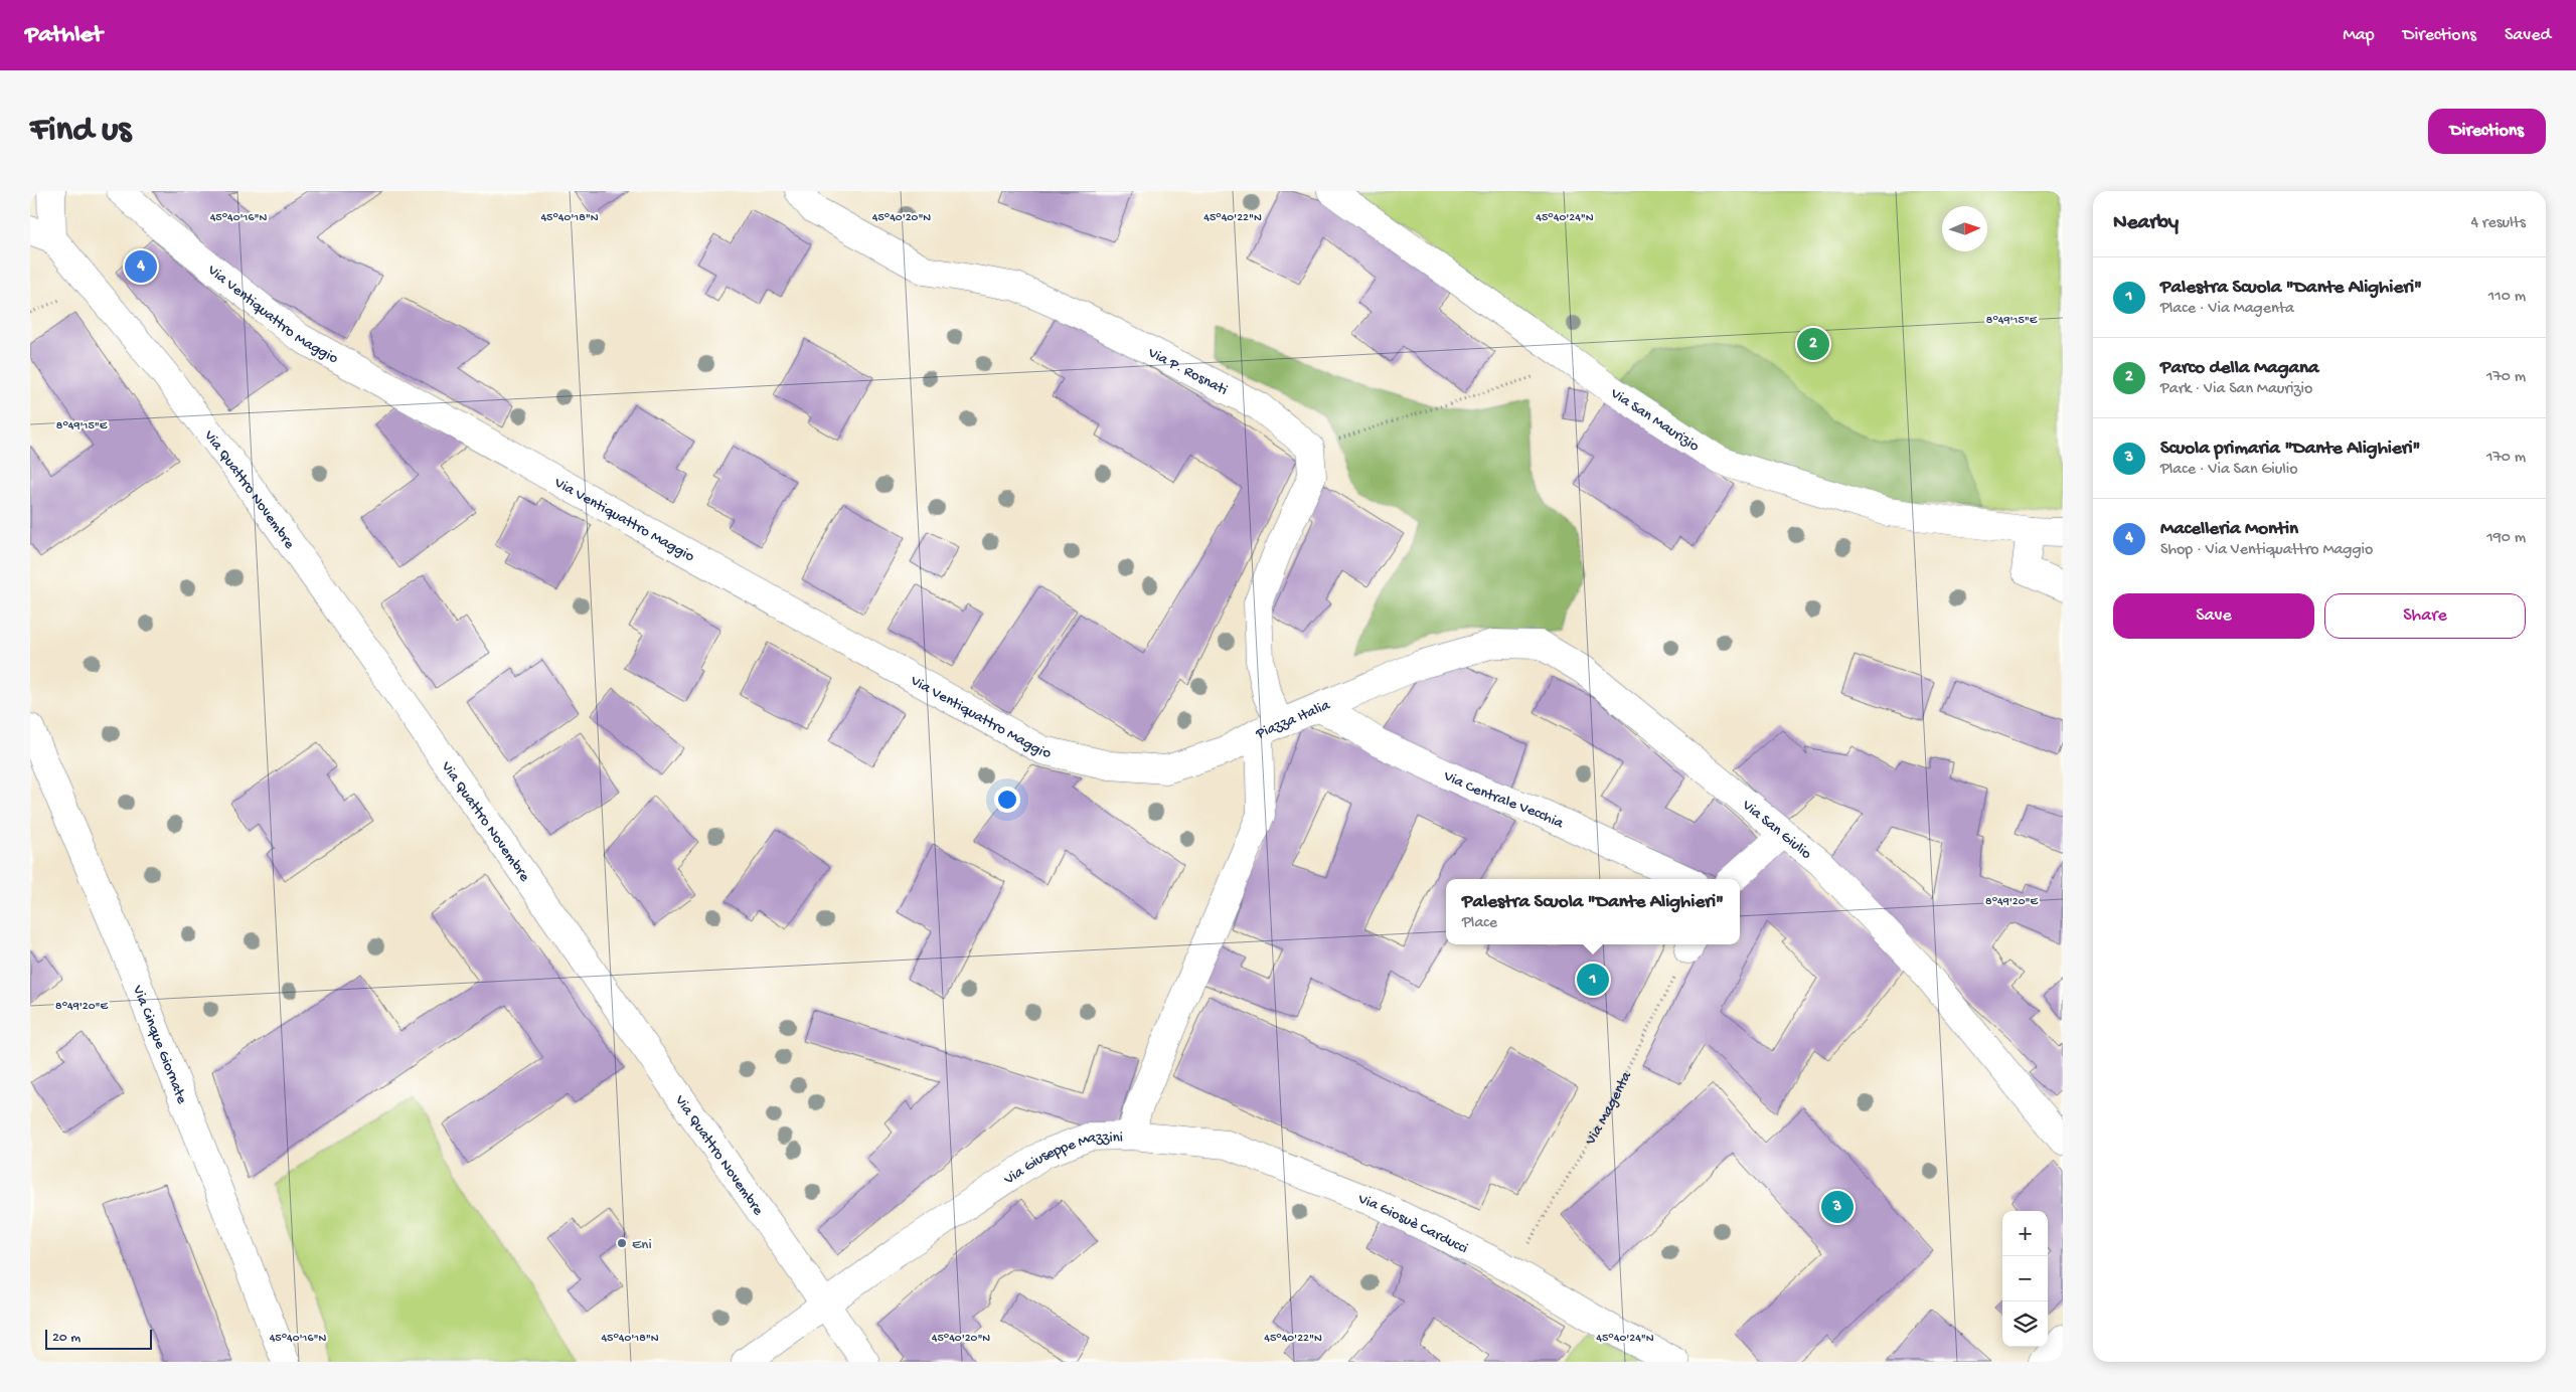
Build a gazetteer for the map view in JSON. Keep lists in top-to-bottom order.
{
  "streets": {
    "street": [
      "Via Ventiquattro Maggio",
      "Via P. Rosnati",
      "Via San Maurizio",
      "Via Quattro Novembre",
      "Piazza Italia",
      "Via Centrale Vecchia",
      "Via San Giulio",
      "Via Cinque Giornate",
      "Via Giuseppe Mazzini",
      "Via Giosuè Carducci"
    ],
    "path": ["Via Magenta"]
  },
  "crossings": [
    ["Via Ventiquattro Maggio", "Piazza Italia"],
    ["Via Quattro Novembre", "Via Giuseppe Mazzini"],
    ["Piazza Italia", "Via Centrale Vecchia"],
    ["Piazza Italia", "Via San Giulio"],
    ["Piazza Italia", "Via Giuseppe Mazzini"],
    ["Via Magenta", "Via Giosuè Carducci"],
    ["Via Giuseppe Mazzini", "Via Giosuè Carducci"]
  ],
  "places": ["Eni"],
  "scale_bar": "20 m",
  "north": "right",
  "page": {
    "header": "Pathlet",
    "nav": ["Map", "Directions", "Saved"],
    "buttons": [
      "Directions",
      ["Save", "Share"]
    ],
    "title": "Find us",
    "heading": ["Nearby", "4 results"],
    "pins": [
      "4",
      "2",
      "1",
      "3"
    ],
    "list": [
      {
        "mark": "1",
        "name": "Palestra Scuola \"Dante Alighieri\"",
        "note": "Place · Via Magenta",
        "value": "110 m"
      },
      {
        "mark": "2",
        "name": "Parco della Magana",
        "note": "Park · Via San Maurizio",
        "value": "170 m"
      },
      {
        "mark": "3",
        "name": "Scuola primaria \"Dante Alighieri\"",
        "note": "Place · Via San Giulio",
        "value": "170 m"
      },
      {
        "mark": "4",
        "name": "Macelleria Montin",
        "note": "Shop · Via Ventiquattro Maggio",
        "value": "190 m"
      }
    ],
    "popup": ["Palestra Scuola \"Dante Alighieri\"", "Place"],
    "map_buttons": ["+", "−"],
    "scale": "20 m"
  },
  "coordinates": [
    "45°40'16\"N",
    "45°40'18\"N",
    "45°40'20\"N",
    "45°40'22\"N",
    "45°40'24\"N",
    "8°49'15\"E",
    "8°49'20\"E"
  ]
}
